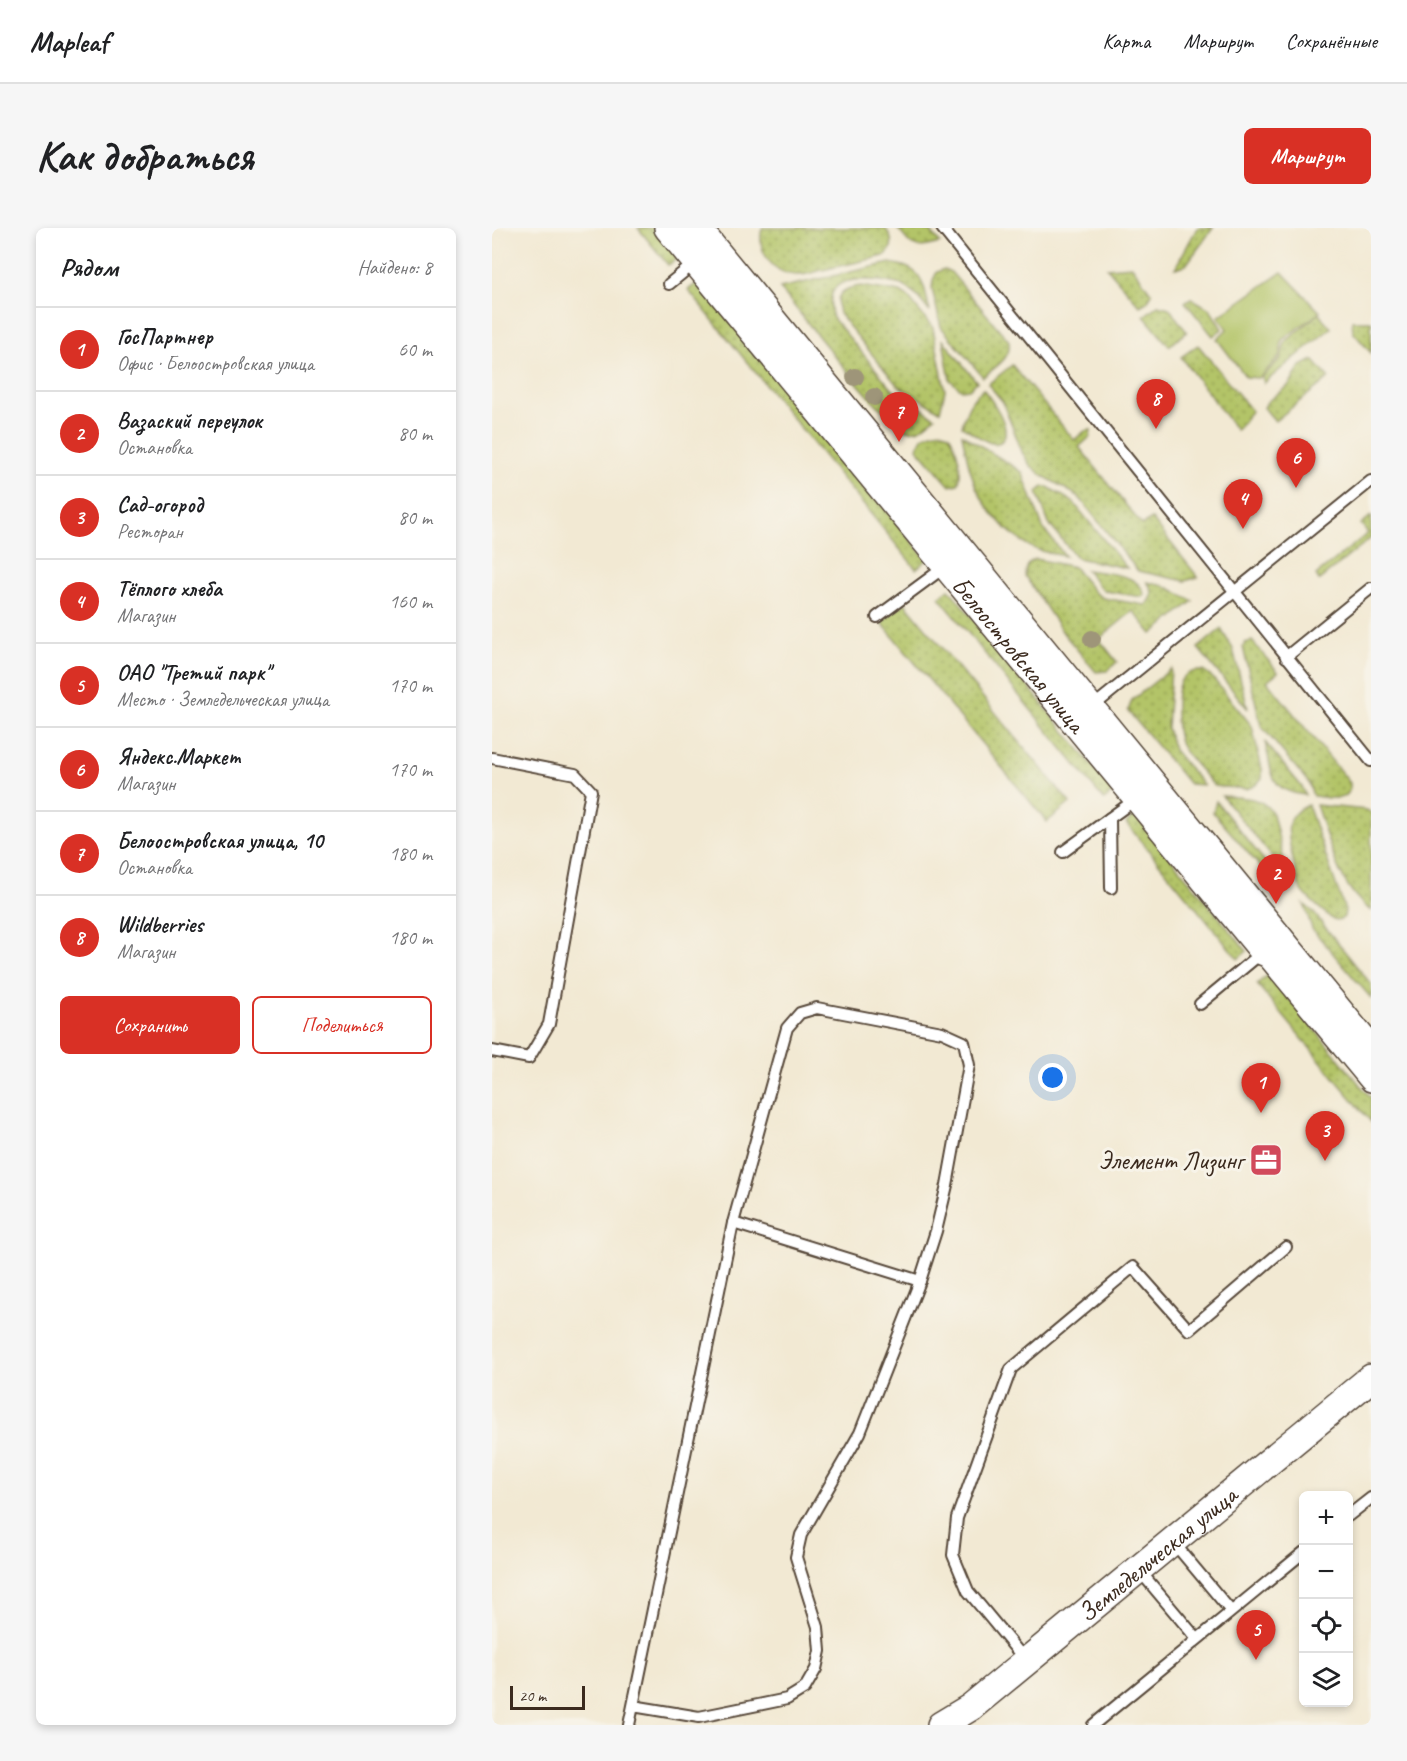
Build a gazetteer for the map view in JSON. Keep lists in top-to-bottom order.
{
  "streets": {
    "main road": ["Белоостровская улица"],
    "street": ["Земледельческая улица"]
  },
  "places": {
    "office": ["Элемент Лизинг"]
  },
  "scale_bar": "20 m",
  "page": {
    "header": "Mapleaf",
    "nav": ["Карта", "Маршрут", "Сохранённые"],
    "buttons": [
      "Маршрут",
      ["Сохранить", "Поделиться"]
    ],
    "title": "Как добраться",
    "heading": ["Рядом", "Найдено: 8"],
    "list": [
      {
        "mark": "1",
        "name": "ГосПартнер",
        "note": "Офис · Белоостровская улица",
        "value": "60 m"
      },
      {
        "mark": "2",
        "name": "Вазаский переулок",
        "note": "Остановка",
        "value": "80 m"
      },
      {
        "mark": "3",
        "name": "Сад-огород",
        "note": "Ресторан",
        "value": "80 m"
      },
      {
        "mark": "4",
        "name": "Тёплого хлеба",
        "note": "Магазин",
        "value": "160 m"
      },
      {
        "mark": "5",
        "name": "ОАО \"Третий парк\"",
        "note": "Место · Земледельческая улица",
        "value": "170 m"
      },
      {
        "mark": "6",
        "name": "Яндекс.Маркет",
        "note": "Магазин",
        "value": "170 m"
      },
      {
        "mark": "7",
        "name": "Белоостровская улица, 10",
        "note": "Остановка",
        "value": "180 m"
      },
      {
        "mark": "8",
        "name": "Wildberries",
        "note": "Магазин",
        "value": "180 m"
      }
    ],
    "pins": [
      "8",
      "7",
      "6",
      "4",
      "2",
      "1",
      "3",
      "5"
    ],
    "map_buttons": ["+", "−"],
    "scale": "20 m"
  }
}
